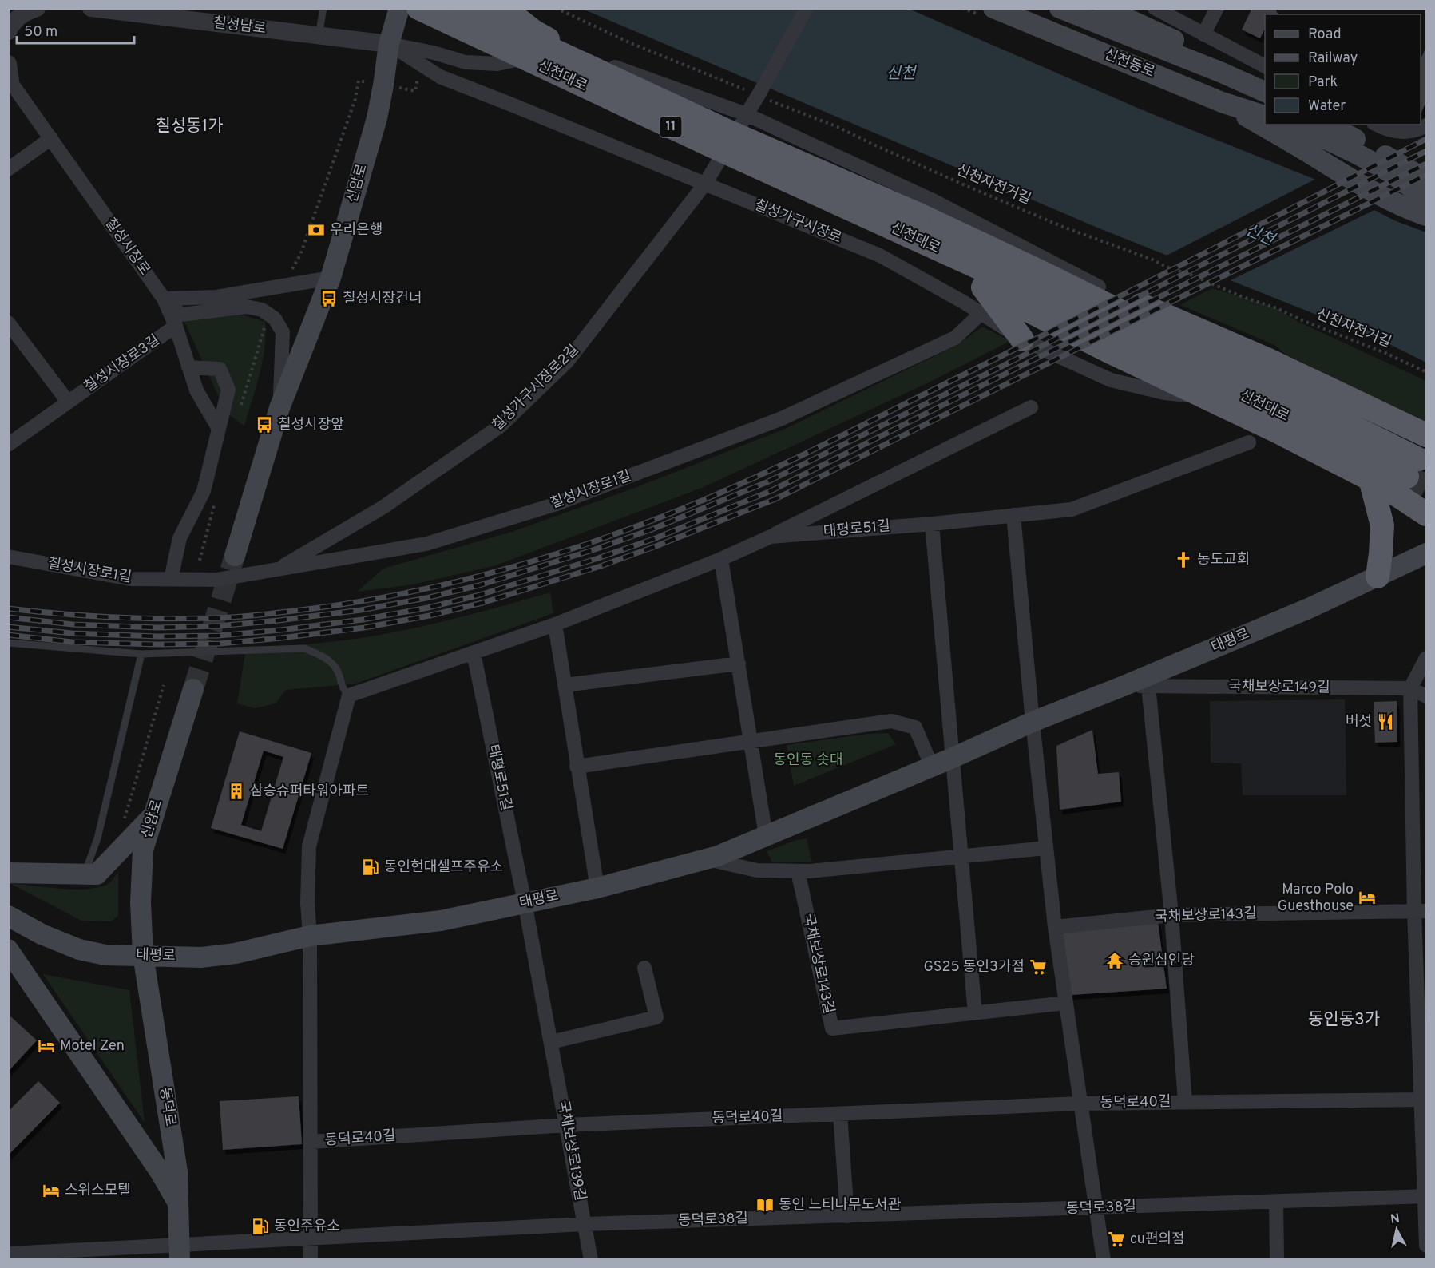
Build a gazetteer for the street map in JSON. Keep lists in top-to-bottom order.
{
  "streets": {
    "highway": ["신천대로", "11"],
    "main road": [
      "신천동로",
      "신암로",
      "태평로",
      "동덕로"
    ],
    "street": [
      "칠성남로",
      "칠성가구시장로",
      "칠성시장로",
      "칠성시장로3길",
      "칠성가구시장로2길",
      "칠성시장로1길",
      "태평로51길",
      "국채보상로149길",
      "국채보상로143길",
      "동덕로40길",
      "국채보상로139길",
      "동덕로38길"
    ],
    "path": ["신천자전거길"]
  },
  "crossings": [
    ["칠성남로", "신암로"],
    ["칠성남로", "칠성가구시장로"],
    ["신암로", "칠성가구시장로"],
    ["신암로", "칠성시장로"],
    ["신암로", "태평로"],
    ["신암로", "동덕로"],
    ["신천자전거길", "칠성가구시장로2길"],
    ["칠성가구시장로", "칠성가구시장로2길"],
    ["칠성가구시장로", "칠성시장로1길"],
    ["칠성시장로", "칠성시장로3길"],
    ["칠성가구시장로2길", "칠성시장로1길"],
    ["태평로51길", "태평로"],
    ["태평로51길", "국채보상로139길"],
    ["태평로", "국채보상로149길"],
    ["태평로", "동덕로"],
    ["태평로", "국채보상로139길"],
    ["국채보상로143길", "동덕로40길"],
    ["동덕로40길", "국채보상로139길"],
    ["동덕로", "동덕로38길"],
    ["국채보상로139길", "동덕로38길"]
  ],
  "districts": ["칠성동1가", "동인동3가"],
  "water": ["신천"],
  "parks": ["동인동 솟대"],
  "places": {
    "bank": ["우리은행"],
    "bus stop": ["칠성시장건너", "칠성시장앞"],
    "church": ["동도교회"],
    "restaurant": ["버섯"],
    "building": ["삼승슈퍼타워아파트"],
    "fuel station": ["동인현대셀프주유소", "동인주유소"],
    "hotel": ["Marco Polo Guesthouse", "Motel Zen", "스위스모텔"],
    "temple": ["승원심인당"],
    "supermarket": ["GS25 동인3가점", "cu편의점"],
    "library": ["동인 느티나무도서관"]
  },
  "legend": [
    "Road",
    "Railway",
    "Park",
    "Water"
  ],
  "scale_bar": "50 m",
  "north": "top"
}
